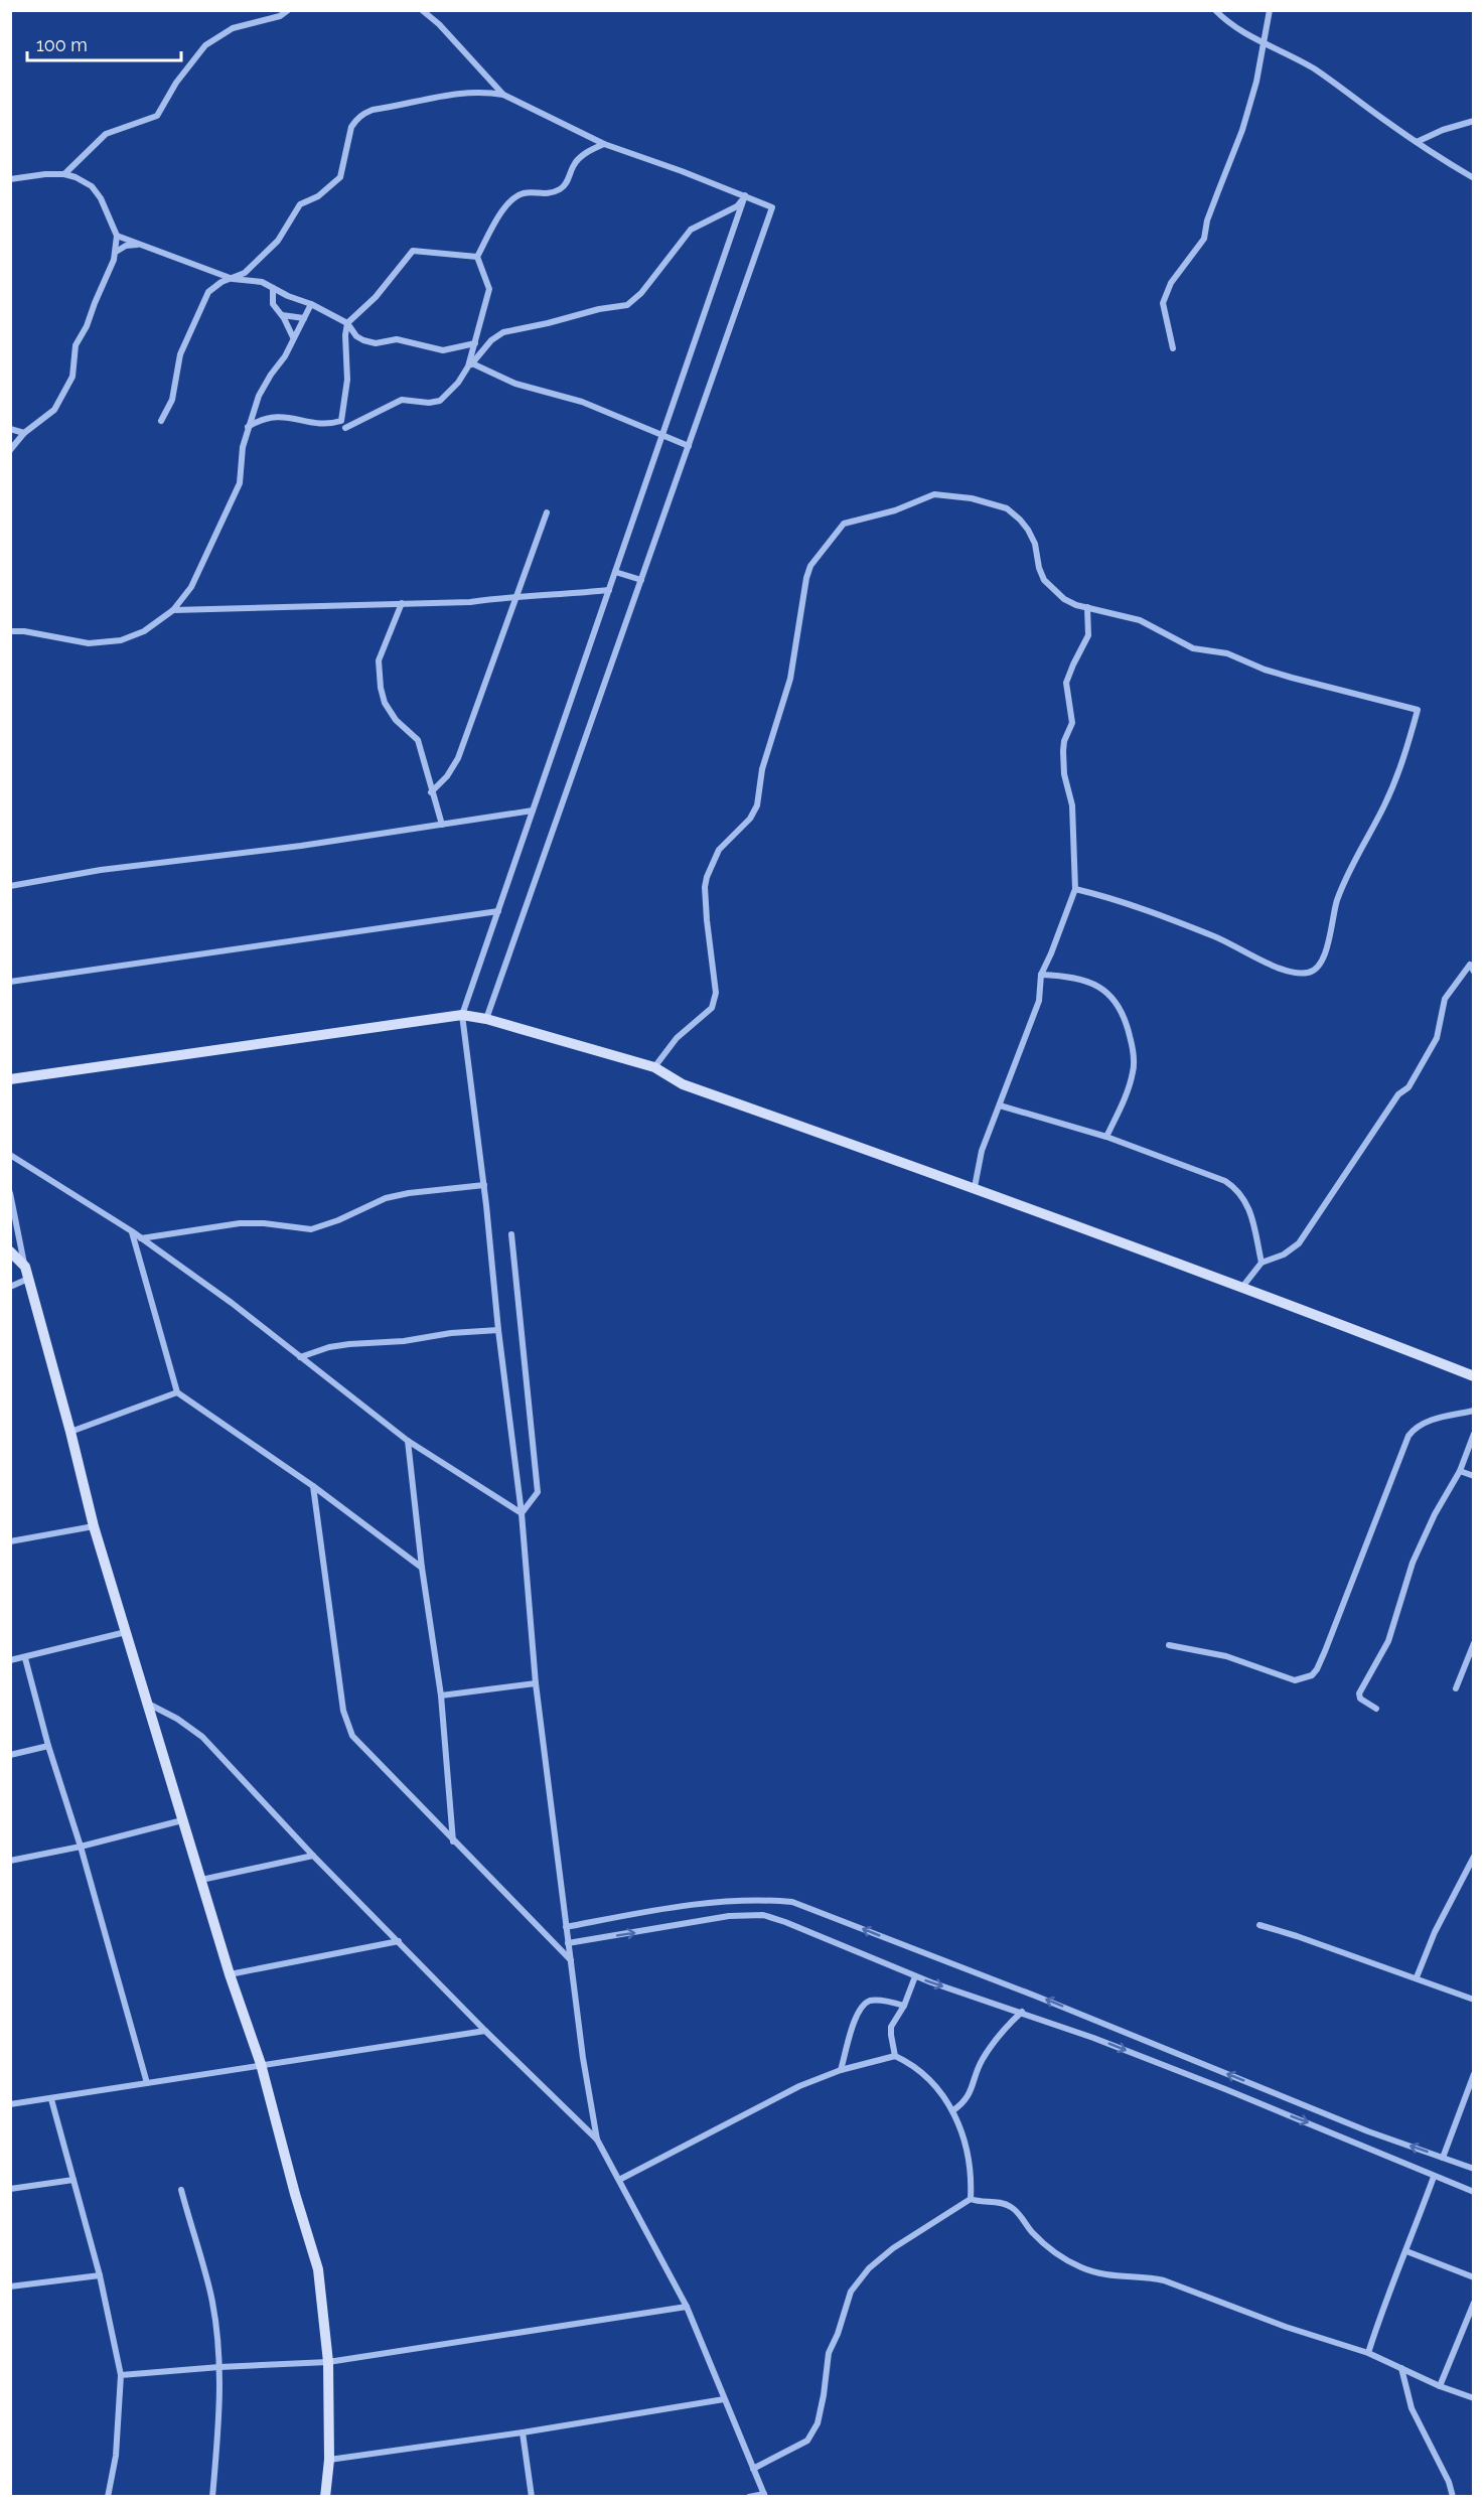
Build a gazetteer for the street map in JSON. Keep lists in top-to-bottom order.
{
  "scale_bar": "100 m"
}
